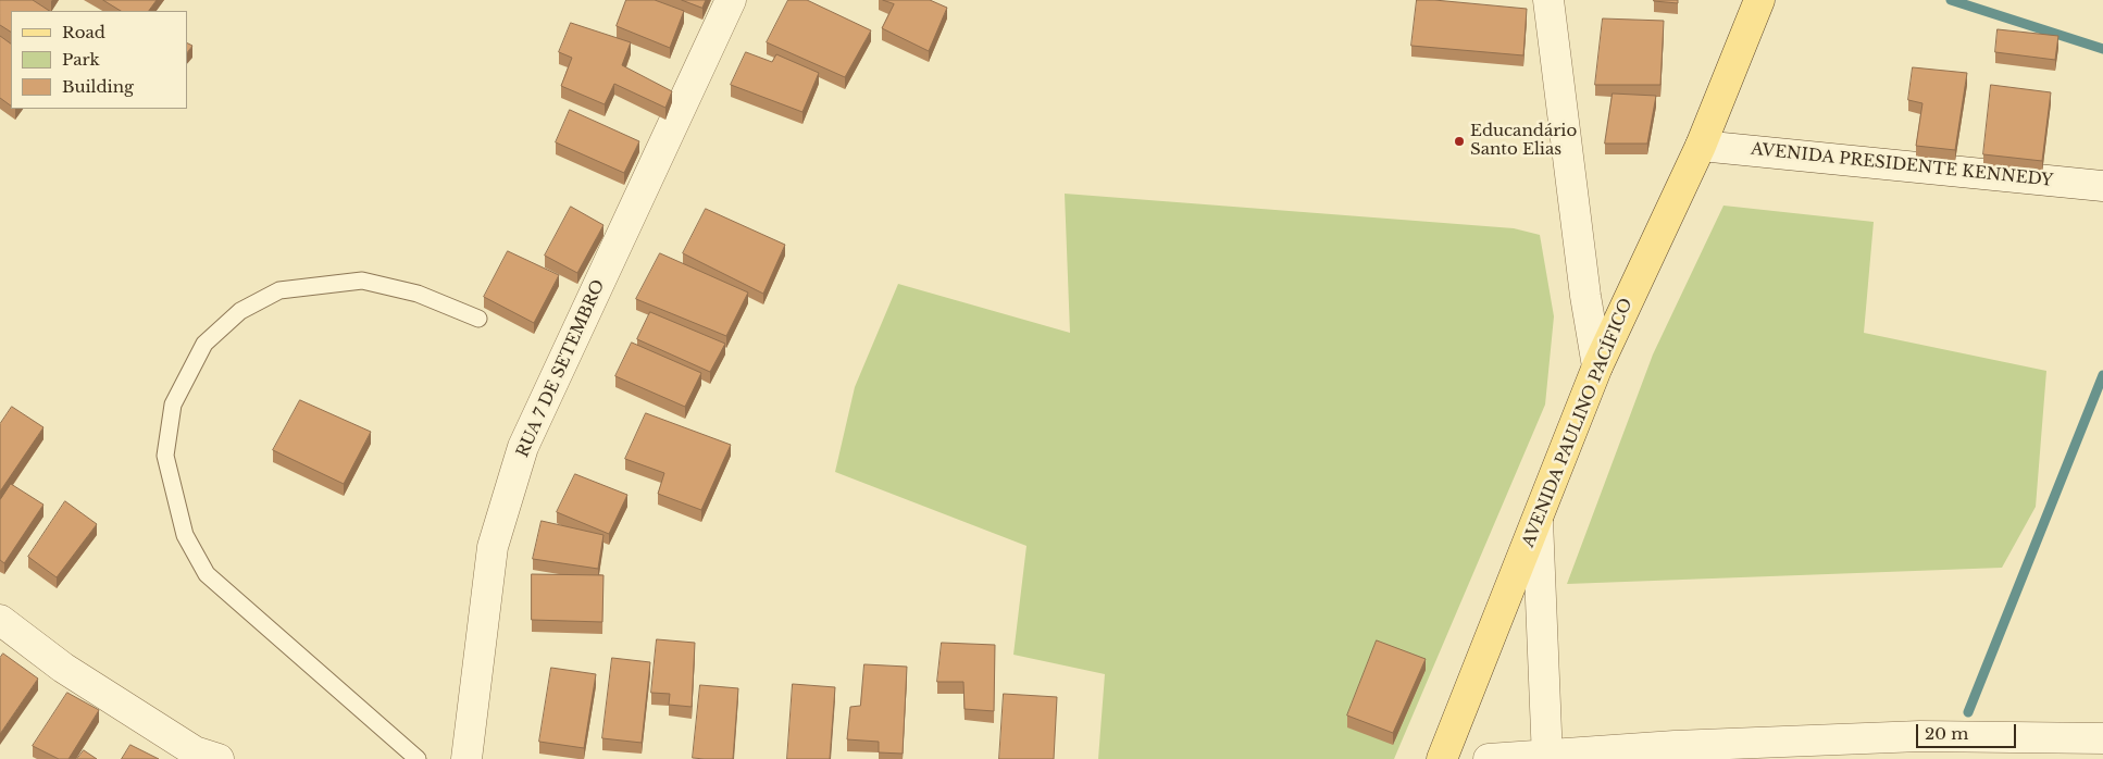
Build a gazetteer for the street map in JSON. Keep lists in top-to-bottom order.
{
  "streets": {
    "main road": ["AVENIDA PAULINO PACÍFICO"],
    "street": ["AVENIDA PRESIDENTE KENNEDY", "RUA 7 DE SETEMBRO"]
  },
  "crossings": [
    ["AVENIDA PRESIDENTE KENNEDY", "AVENIDA PAULINO PACÍFICO"]
  ],
  "places": ["Educandário Santo Elias"],
  "legend": ["Road", "Park", "Building"],
  "scale_bar": "20 m"
}
